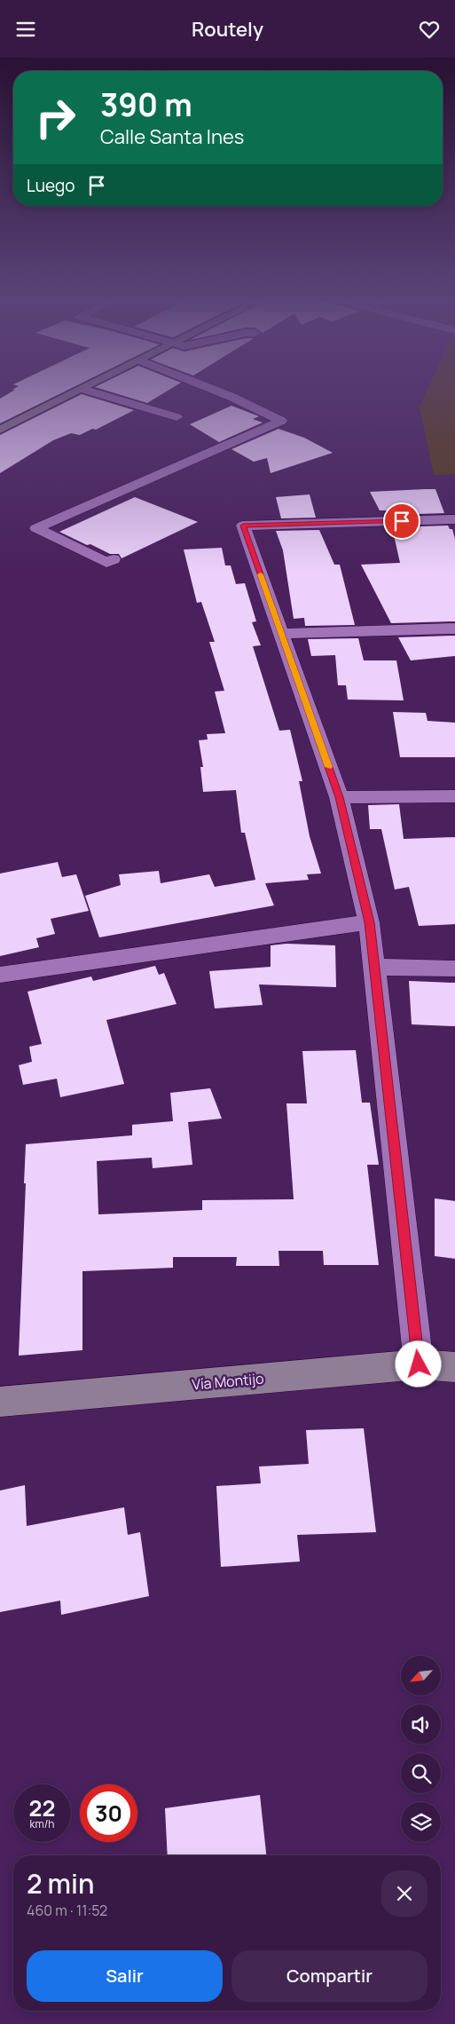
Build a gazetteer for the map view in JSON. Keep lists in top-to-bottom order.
{
  "streets": {
    "main road": ["Vía Montijo"]
  },
  "north": "bottom left",
  "page": {
    "header": "Routely",
    "turn": ["390 m", "Calle Santa Ines"],
    "then": "Luego",
    "speed": "22 km/h",
    "limit": "30",
    "heading": ["2 min", "460 m · 11:52"],
    "buttons": ["Salir", "Compartir"]
  }
}
